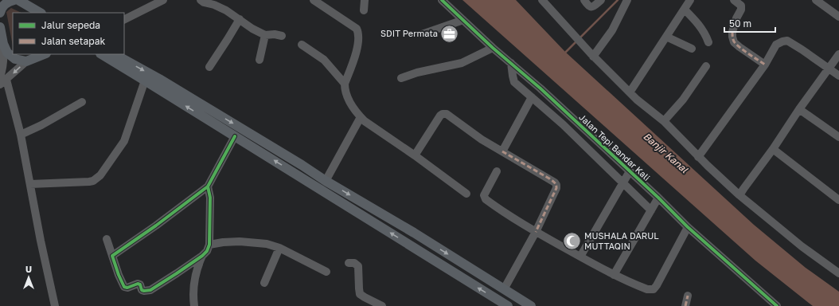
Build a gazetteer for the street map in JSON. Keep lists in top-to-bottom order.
{
  "streets": {
    "street": ["Jalan Tepi Bandar Kali"]
  },
  "water": ["Banjir Kanal"],
  "places": {
    "office": ["SDIT Permata"],
    "mosque": ["MUSHALA DARUL MUTTAQIN"]
  },
  "legend": ["Jalur sepeda", "Jalan setapak"],
  "scale_bar": "50 m",
  "north": "top"
}
